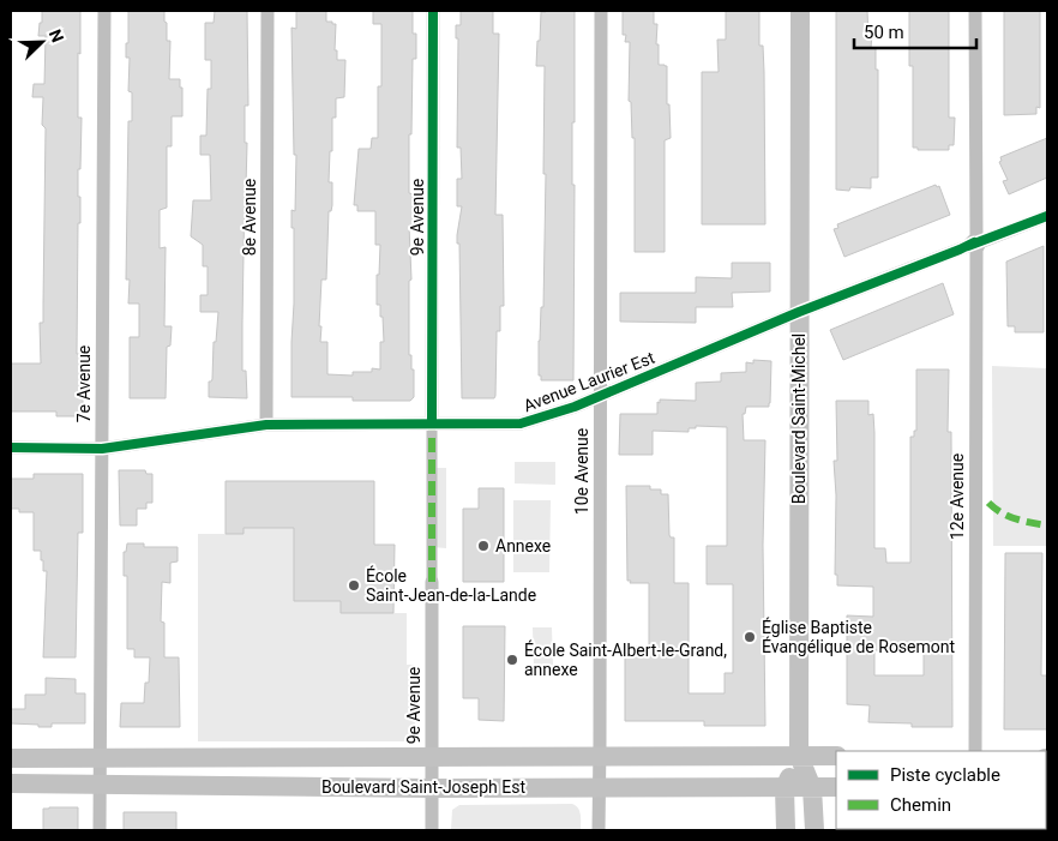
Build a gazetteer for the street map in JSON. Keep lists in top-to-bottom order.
{
  "streets": {
    "main road": ["Boulevard Saint-Michel", "Boulevard Saint-Joseph Est"],
    "street": [
      "8e Avenue",
      "9e Avenue",
      "Avenue Laurier Est",
      "7e Avenue",
      "10e Avenue",
      "12e Avenue"
    ]
  },
  "crossings": [
    ["8e Avenue", "Avenue Laurier Est"],
    ["9e Avenue", "Avenue Laurier Est"],
    ["9e Avenue", "Boulevard Saint-Joseph Est"],
    ["Avenue Laurier Est", "7e Avenue"],
    ["Avenue Laurier Est", "Boulevard Saint-Michel"],
    ["Avenue Laurier Est", "10e Avenue"],
    ["Avenue Laurier Est", "12e Avenue"],
    ["7e Avenue", "Boulevard Saint-Joseph Est"],
    ["Boulevard Saint-Michel", "Boulevard Saint-Joseph Est"],
    ["10e Avenue", "Boulevard Saint-Joseph Est"]
  ],
  "places": [
    "Annexe",
    "École Saint-Jean-de-la-Lande",
    "Église Baptiste Évangélique de Rosemont",
    "École Saint-Albert-le-Grand, annexe"
  ],
  "legend": ["Piste cyclable", "Chemin"],
  "scale_bar": "50 m",
  "north": "top right"
}
